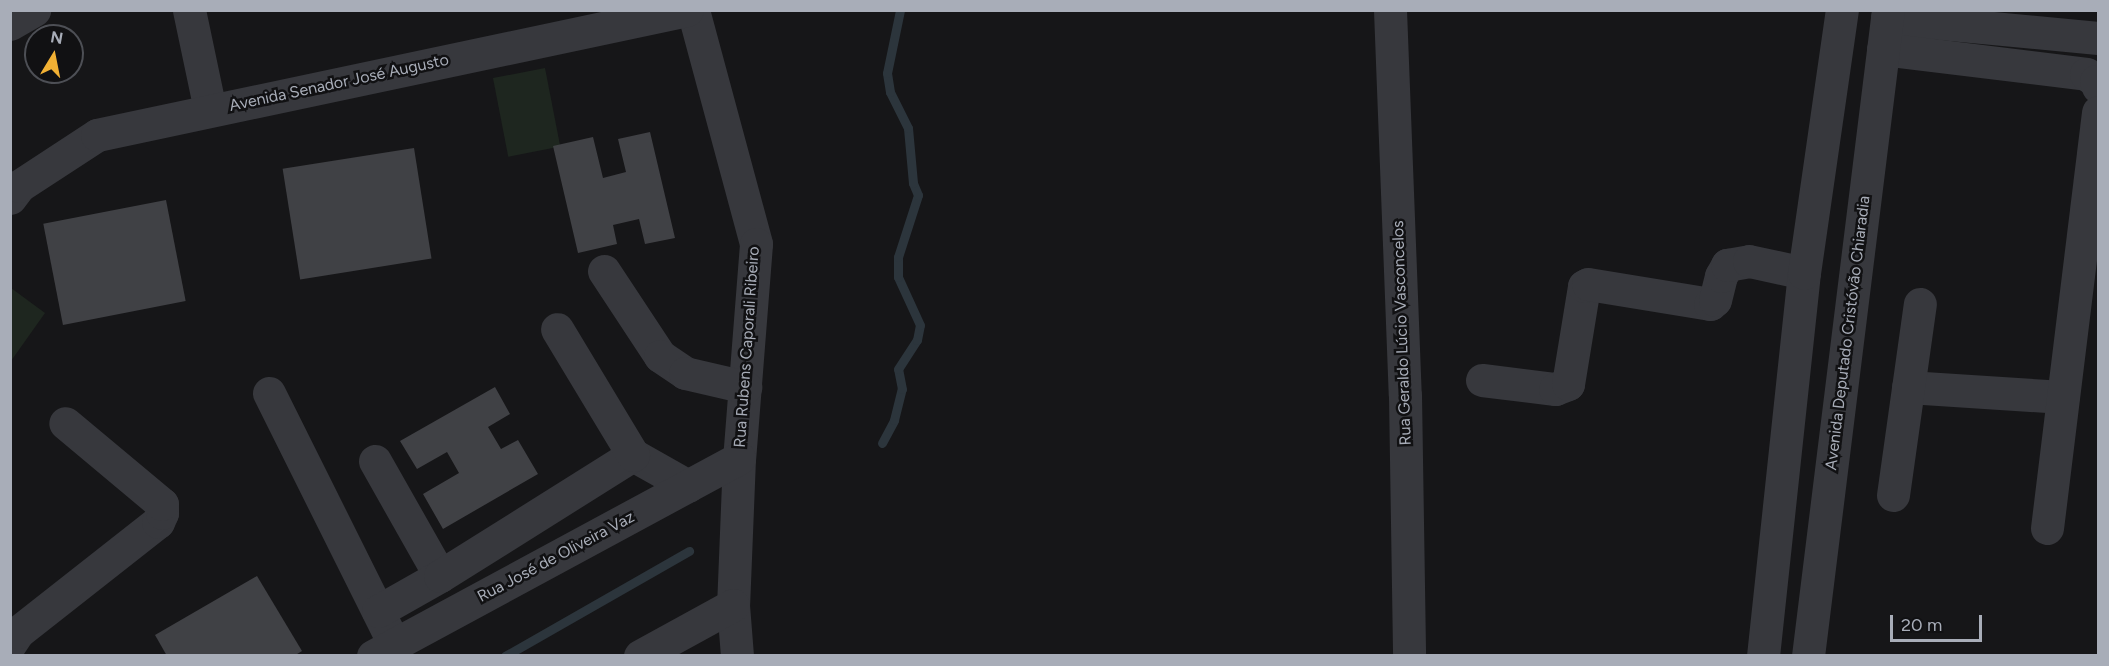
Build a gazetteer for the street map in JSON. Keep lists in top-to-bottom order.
{
  "streets": {
    "street": [
      "Avenida Senador José Augusto",
      "Rua Geraldo Lúcio Vasconcelos",
      "Avenida Deputado Cristóvão Chiaradia",
      "Rua Rubens Caporali Ribeiro",
      "Rua José de Oliveira Vaz"
    ]
  },
  "crossings": [
    ["Rua Rubens Caporali Ribeiro", "Rua José de Oliveira Vaz"]
  ],
  "scale_bar": "20 m",
  "north": "top"
}
